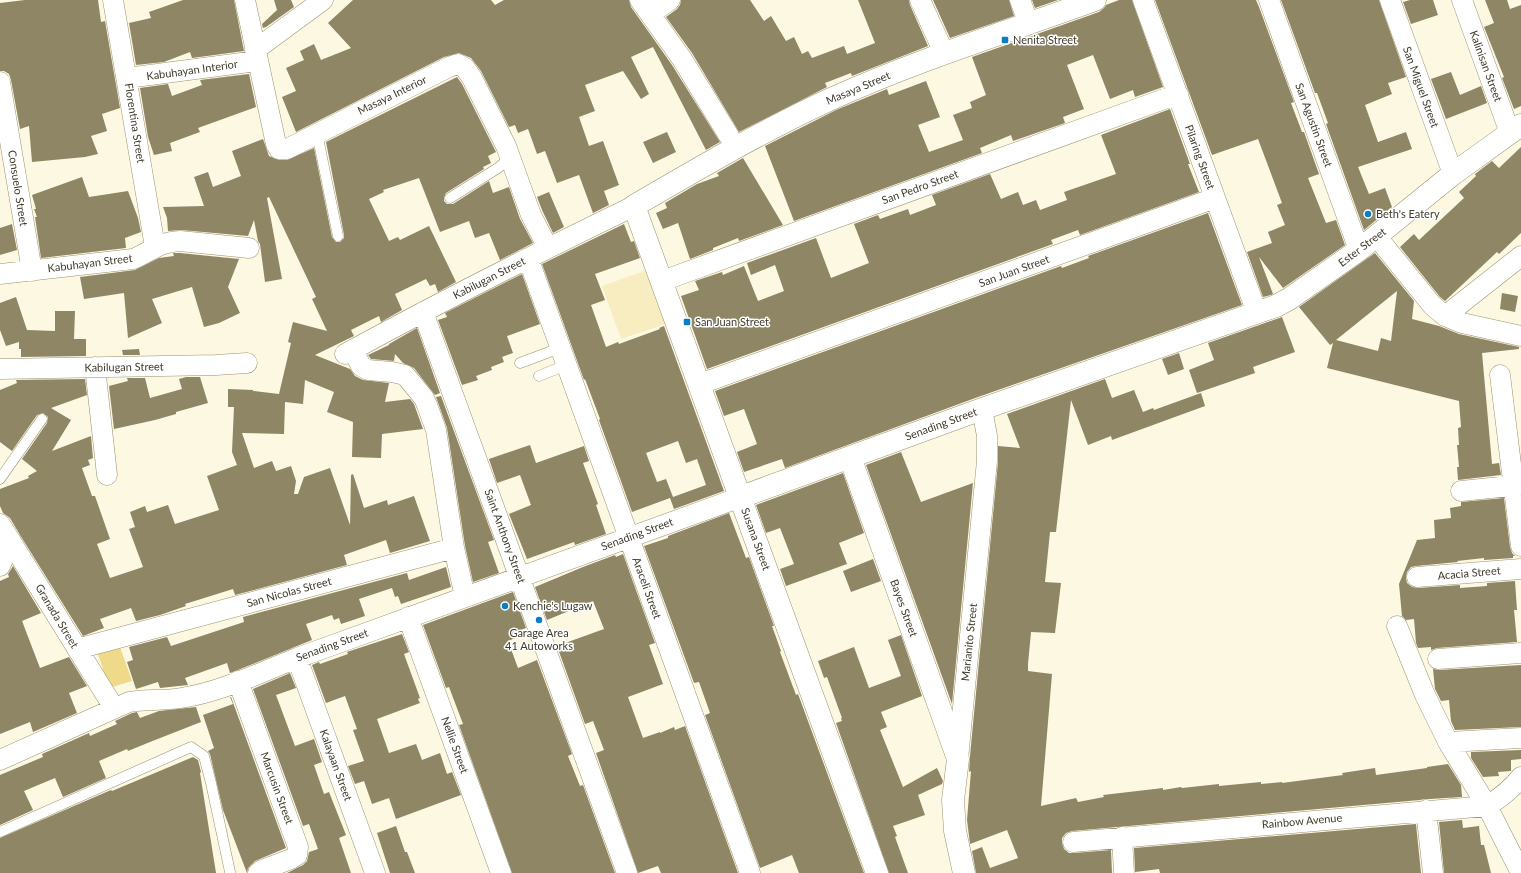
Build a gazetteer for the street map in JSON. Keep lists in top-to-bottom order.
{
  "streets": {
    "street": [
      "Kalinisan Street",
      "Kabuhayan Interior",
      "San Miguel Street",
      "Masaya Street",
      "Masaya Interior",
      "Florentina Street",
      "San Agustin Street",
      "Pilaring Street",
      "San Pedro Street",
      "Consuelo Street",
      "Ester Street",
      "Kabuhayan Street",
      "San Juan Street",
      "Kabilugan Street",
      "Senading Street",
      "Saint Anthony Street",
      "Susana Street",
      "Acacia Street",
      "Araceli Street",
      "San Nicolas Street",
      "Bayes Street",
      "Granada Street",
      "Marianito Street",
      "Nellie Street",
      "Kalayaan Street",
      "Marcusin Street",
      "Rainbow Avenue"
    ]
  },
  "crossings": [
    ["Kalinisan Street", "Ester Street"],
    ["Kabuhayan Interior", "Masaya Interior"],
    ["Kabuhayan Interior", "Florentina Street"],
    ["San Miguel Street", "Ester Street"],
    ["Masaya Street", "Kabilugan Street"],
    ["Masaya Street", "Susana Street"],
    ["Masaya Interior", "Kabilugan Street"],
    ["Florentina Street", "Kabuhayan Street"],
    ["San Agustin Street", "Ester Street"],
    ["Pilaring Street", "San Pedro Street"],
    ["Pilaring Street", "Ester Street"],
    ["Pilaring Street", "San Juan Street"],
    ["Pilaring Street", "Senading Street"],
    ["San Pedro Street", "Susana Street"],
    ["Consuelo Street", "Kabuhayan Street"],
    ["Ester Street", "Senading Street"],
    ["San Juan Street", "Susana Street"],
    ["Kabilugan Street", "Saint Anthony Street"],
    ["Kabilugan Street", "Susana Street"],
    ["Kabilugan Street", "Araceli Street"],
    ["Kabilugan Street", "San Nicolas Street"],
    ["Senading Street", "Saint Anthony Street"],
    ["Senading Street", "Susana Street"],
    ["Senading Street", "Araceli Street"],
    ["Senading Street", "Bayes Street"],
    ["Senading Street", "Granada Street"],
    ["Senading Street", "Marianito Street"],
    ["Senading Street", "Nellie Street"],
    ["Senading Street", "Kalayaan Street"],
    ["Senading Street", "Marcusin Street"],
    ["San Nicolas Street", "Granada Street"],
    ["Bayes Street", "Marianito Street"]
  ],
  "places": {
    "transit": ["Nenita Street", "San Juan Street"],
    "other": ["Beth's Eatery", "Kenchie's Lugaw", "Garage Area 41 Autoworks"]
  }
}
